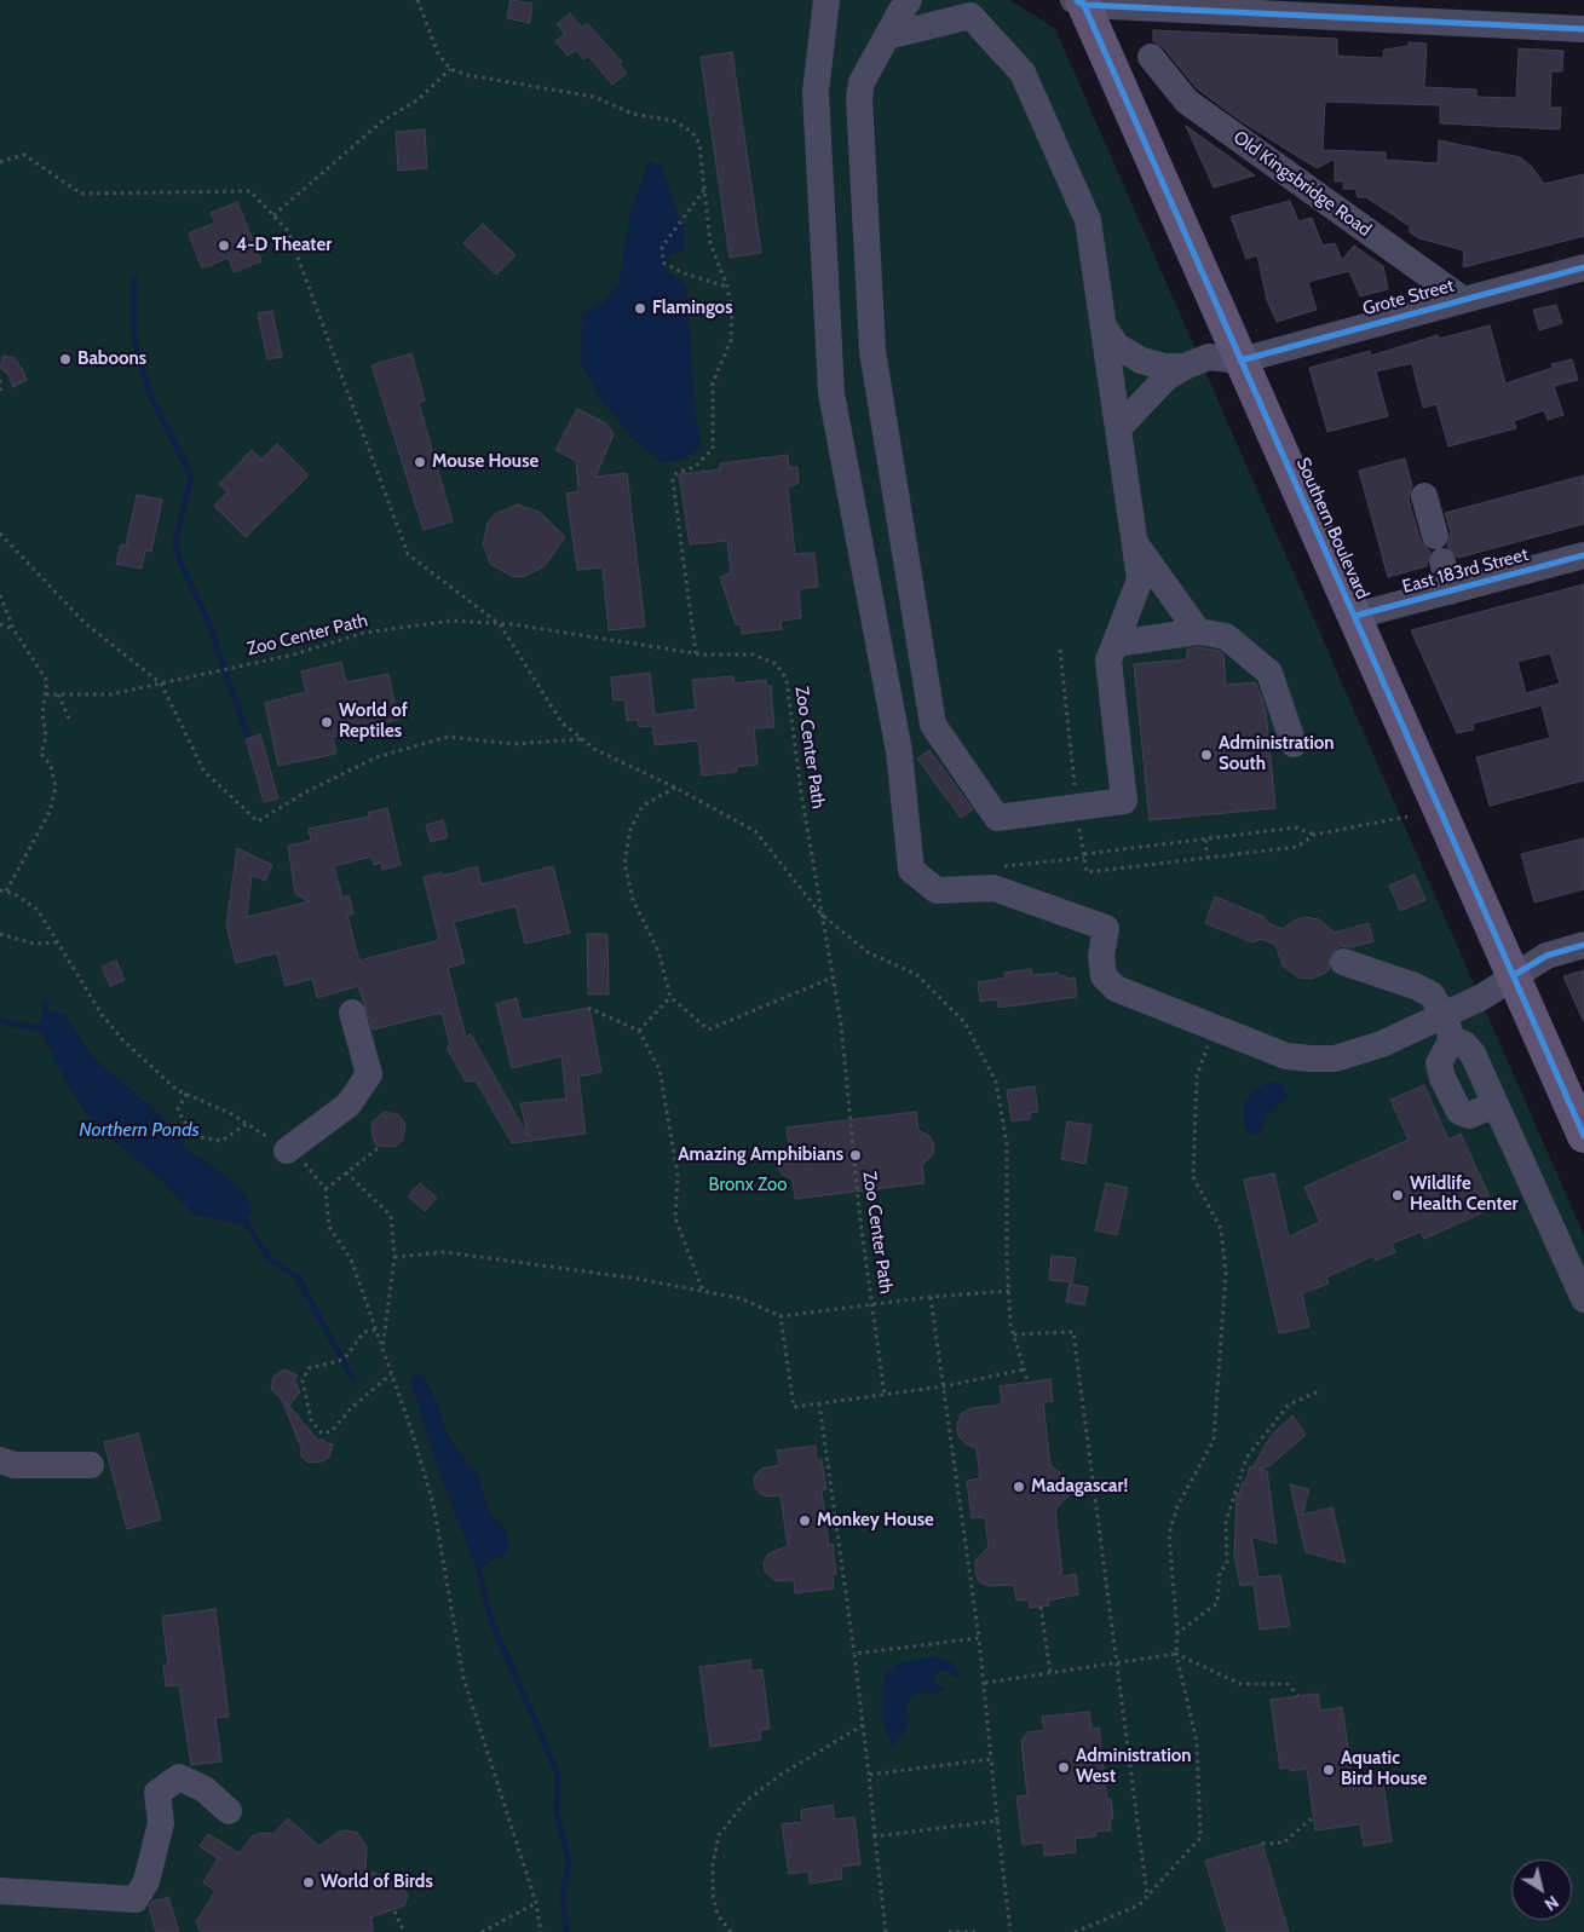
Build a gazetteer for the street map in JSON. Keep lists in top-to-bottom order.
{
  "streets": {
    "main road": ["Southern Boulevard"],
    "street": ["Old Kingsbridge Road", "Grote Street", "East 183rd Street"],
    "path": ["Zoo Center Path"]
  },
  "crossings": [
    ["Old Kingsbridge Road", "Grote Street"],
    ["Grote Street", "Southern Boulevard"],
    ["Southern Boulevard", "East 183rd Street"]
  ],
  "water": ["Northern Ponds"],
  "parks": ["Bronx Zoo"],
  "places": [
    "4-D Theater",
    "Flamingos",
    "Baboons",
    "Mouse House",
    "World of Reptiles",
    "Administration South",
    "Amazing Amphibians",
    "Wildlife Health Center",
    "Madagascar!",
    "Monkey House",
    "Administration West",
    "Aquatic Bird House",
    "World of Birds"
  ],
  "north": "bottom right"
}
